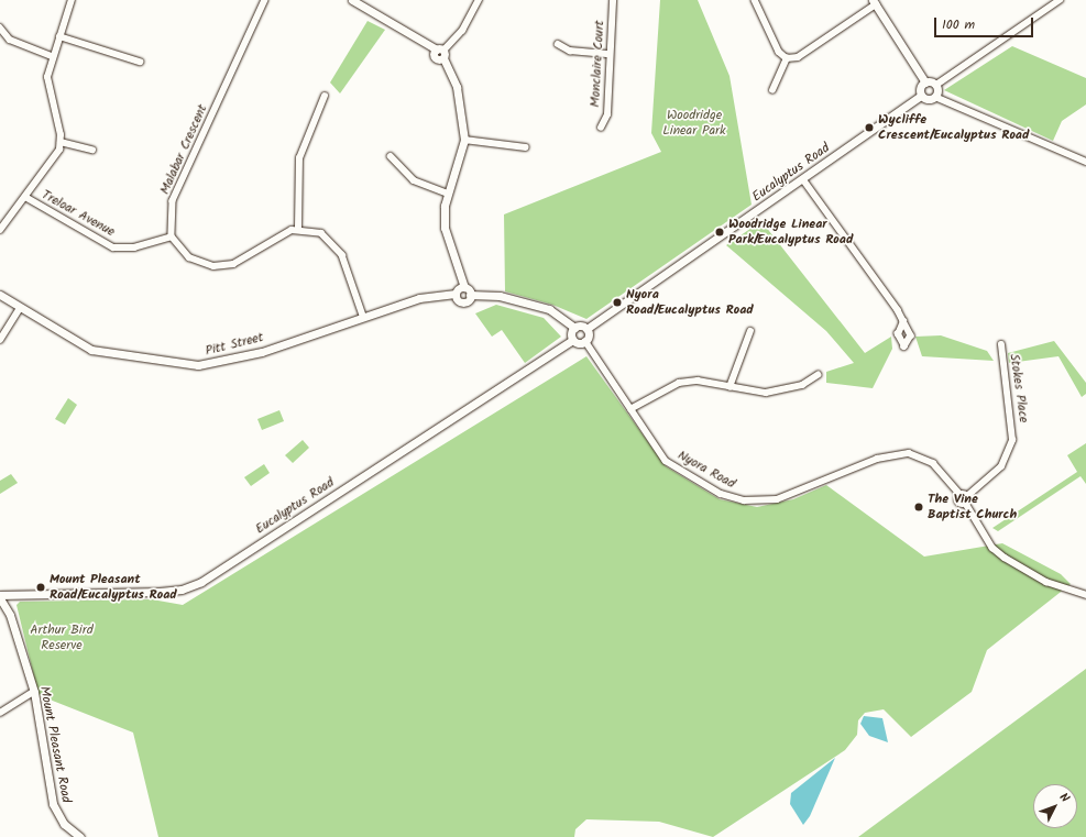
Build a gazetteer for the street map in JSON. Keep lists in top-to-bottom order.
{
  "streets": {
    "street": [
      "Monclaire Court",
      "Malabar Crescent",
      "Eucalyptus Road",
      "Treloar Avenue",
      "Pitt Street",
      "Stokes Place",
      "Nyora Road",
      "Mount Pleasant Road"
    ]
  },
  "crossings": [
    ["Malabar Crescent", "Treloar Avenue"],
    ["Eucalyptus Road", "Mount Pleasant Road"]
  ],
  "parks": ["Woodridge Linear Park", "Arthur Bird Reserve"],
  "places": [
    "Wycliffe Crescent/Eucalyptus Road",
    "Woodridge Linear Park/Eucalyptus Road",
    "Nyora Road/Eucalyptus Road",
    "The Vine Baptist Church",
    "Mount Pleasant Road/Eucalyptus Road"
  ],
  "scale_bar": "100 m",
  "north": "top right"
}
